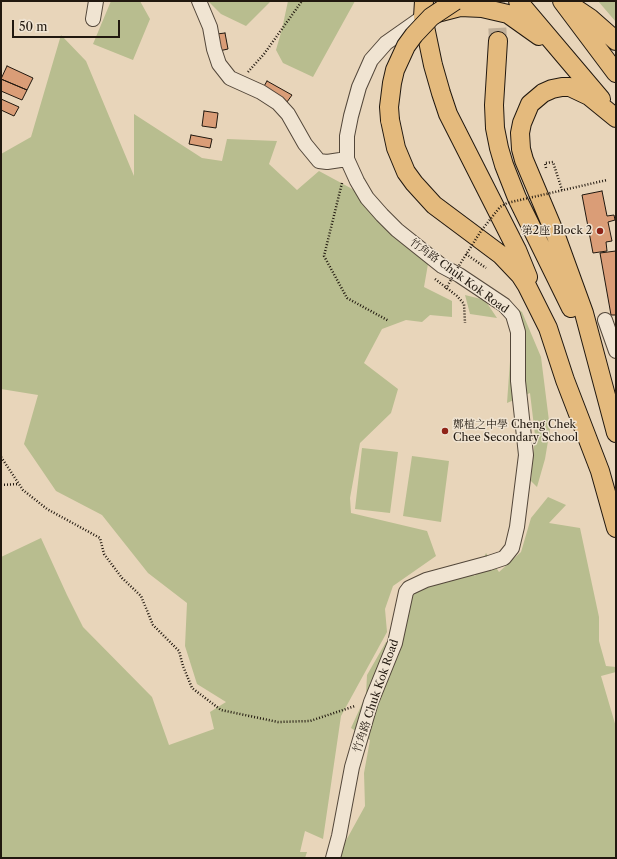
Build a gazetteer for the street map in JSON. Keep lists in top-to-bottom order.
{
  "streets": {
    "street": ["竹角路 Chuk Kok Road"]
  },
  "places": ["第2座 Block 2", "鄭植之中學 Cheng Chek Chee Secondary School"],
  "scale_bar": "50 m"
}
